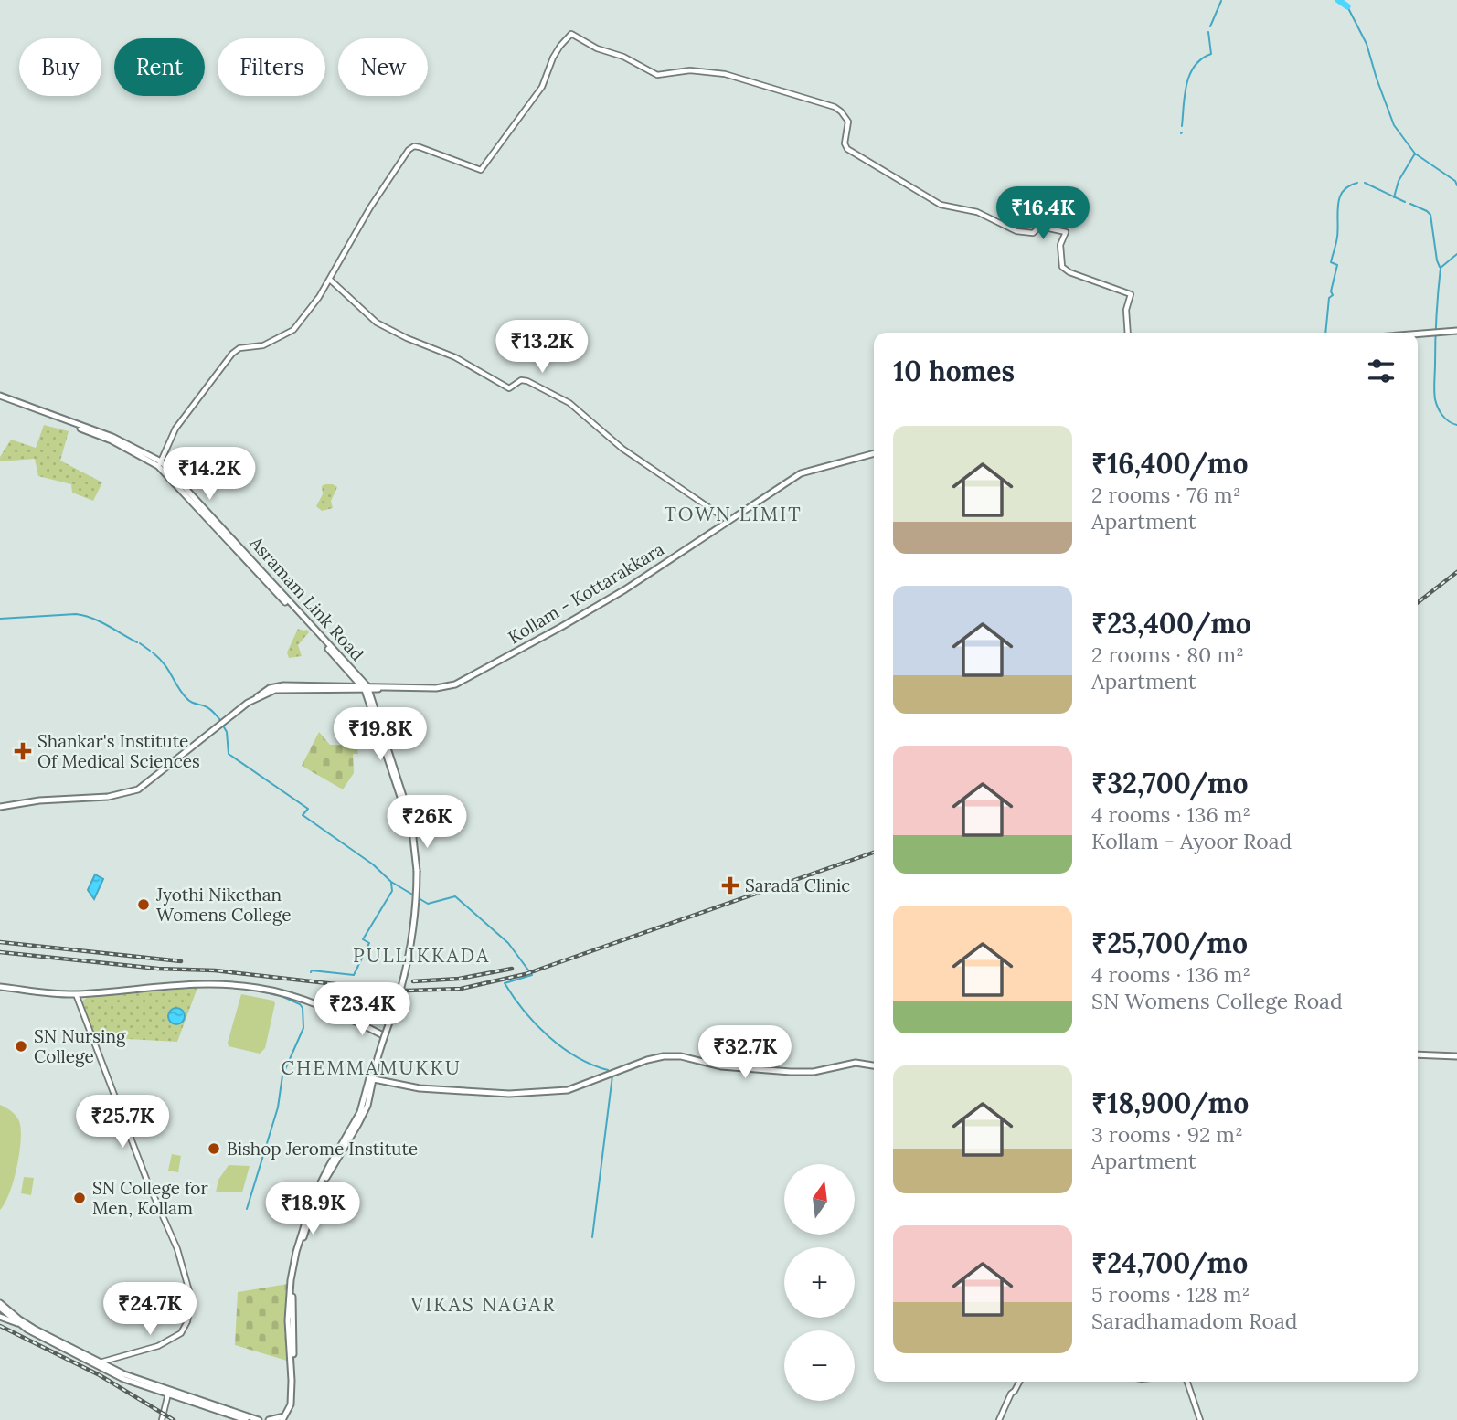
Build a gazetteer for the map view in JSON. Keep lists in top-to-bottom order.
{
  "streets": {
    "main road": ["Kollam - Kottarakkara", "Asramam Link Road"]
  },
  "crossings": [
    ["Kollam - Kottarakkara", "Asramam Link Road"]
  ],
  "districts": [
    "TOWN LIMIT",
    "PULLIKKADA",
    "CHEMMAMUKKU",
    "VIKAS NAGAR"
  ],
  "places": {
    "health": ["Shankar's Institute Of Medical Sciences", "Sarada Clinic"],
    "other": [
      "Jyothi Nikethan Womens College",
      "SN Nursing College",
      "Bishop Jerome Institute",
      "SN College for Men, Kollam"
    ]
  },
  "north": "top",
  "page": {
    "chip": [
      "Buy",
      "Rent",
      "Filters",
      "New"
    ],
    "price": [
      "₹16.4K",
      "₹13.2K",
      "₹14.2K",
      "₹19.8K",
      "₹26K",
      "₹23.4K",
      "₹32.7K",
      "₹25.7K",
      "₹18.9K",
      "₹24.7K"
    ],
    "heading": "10 homes",
    "list": [
      {
        "name": "₹16,400/mo",
        "note": "2 rooms · 76 m² · Apartment"
      },
      {
        "name": "₹23,400/mo",
        "note": "2 rooms · 80 m² · Apartment"
      },
      {
        "name": "₹32,700/mo",
        "note": "4 rooms · 136 m² · Kollam - Ayoor Road"
      },
      {
        "name": "₹25,700/mo",
        "note": "4 rooms · 136 m² · SN Womens College Road"
      },
      {
        "name": "₹18,900/mo",
        "note": "3 rooms · 92 m² · Apartment"
      },
      {
        "name": "₹24,700/mo",
        "note": "5 rooms · 128 m² · Saradhamadom Road"
      }
    ],
    "map_buttons": ["+", "−"]
  }
}
